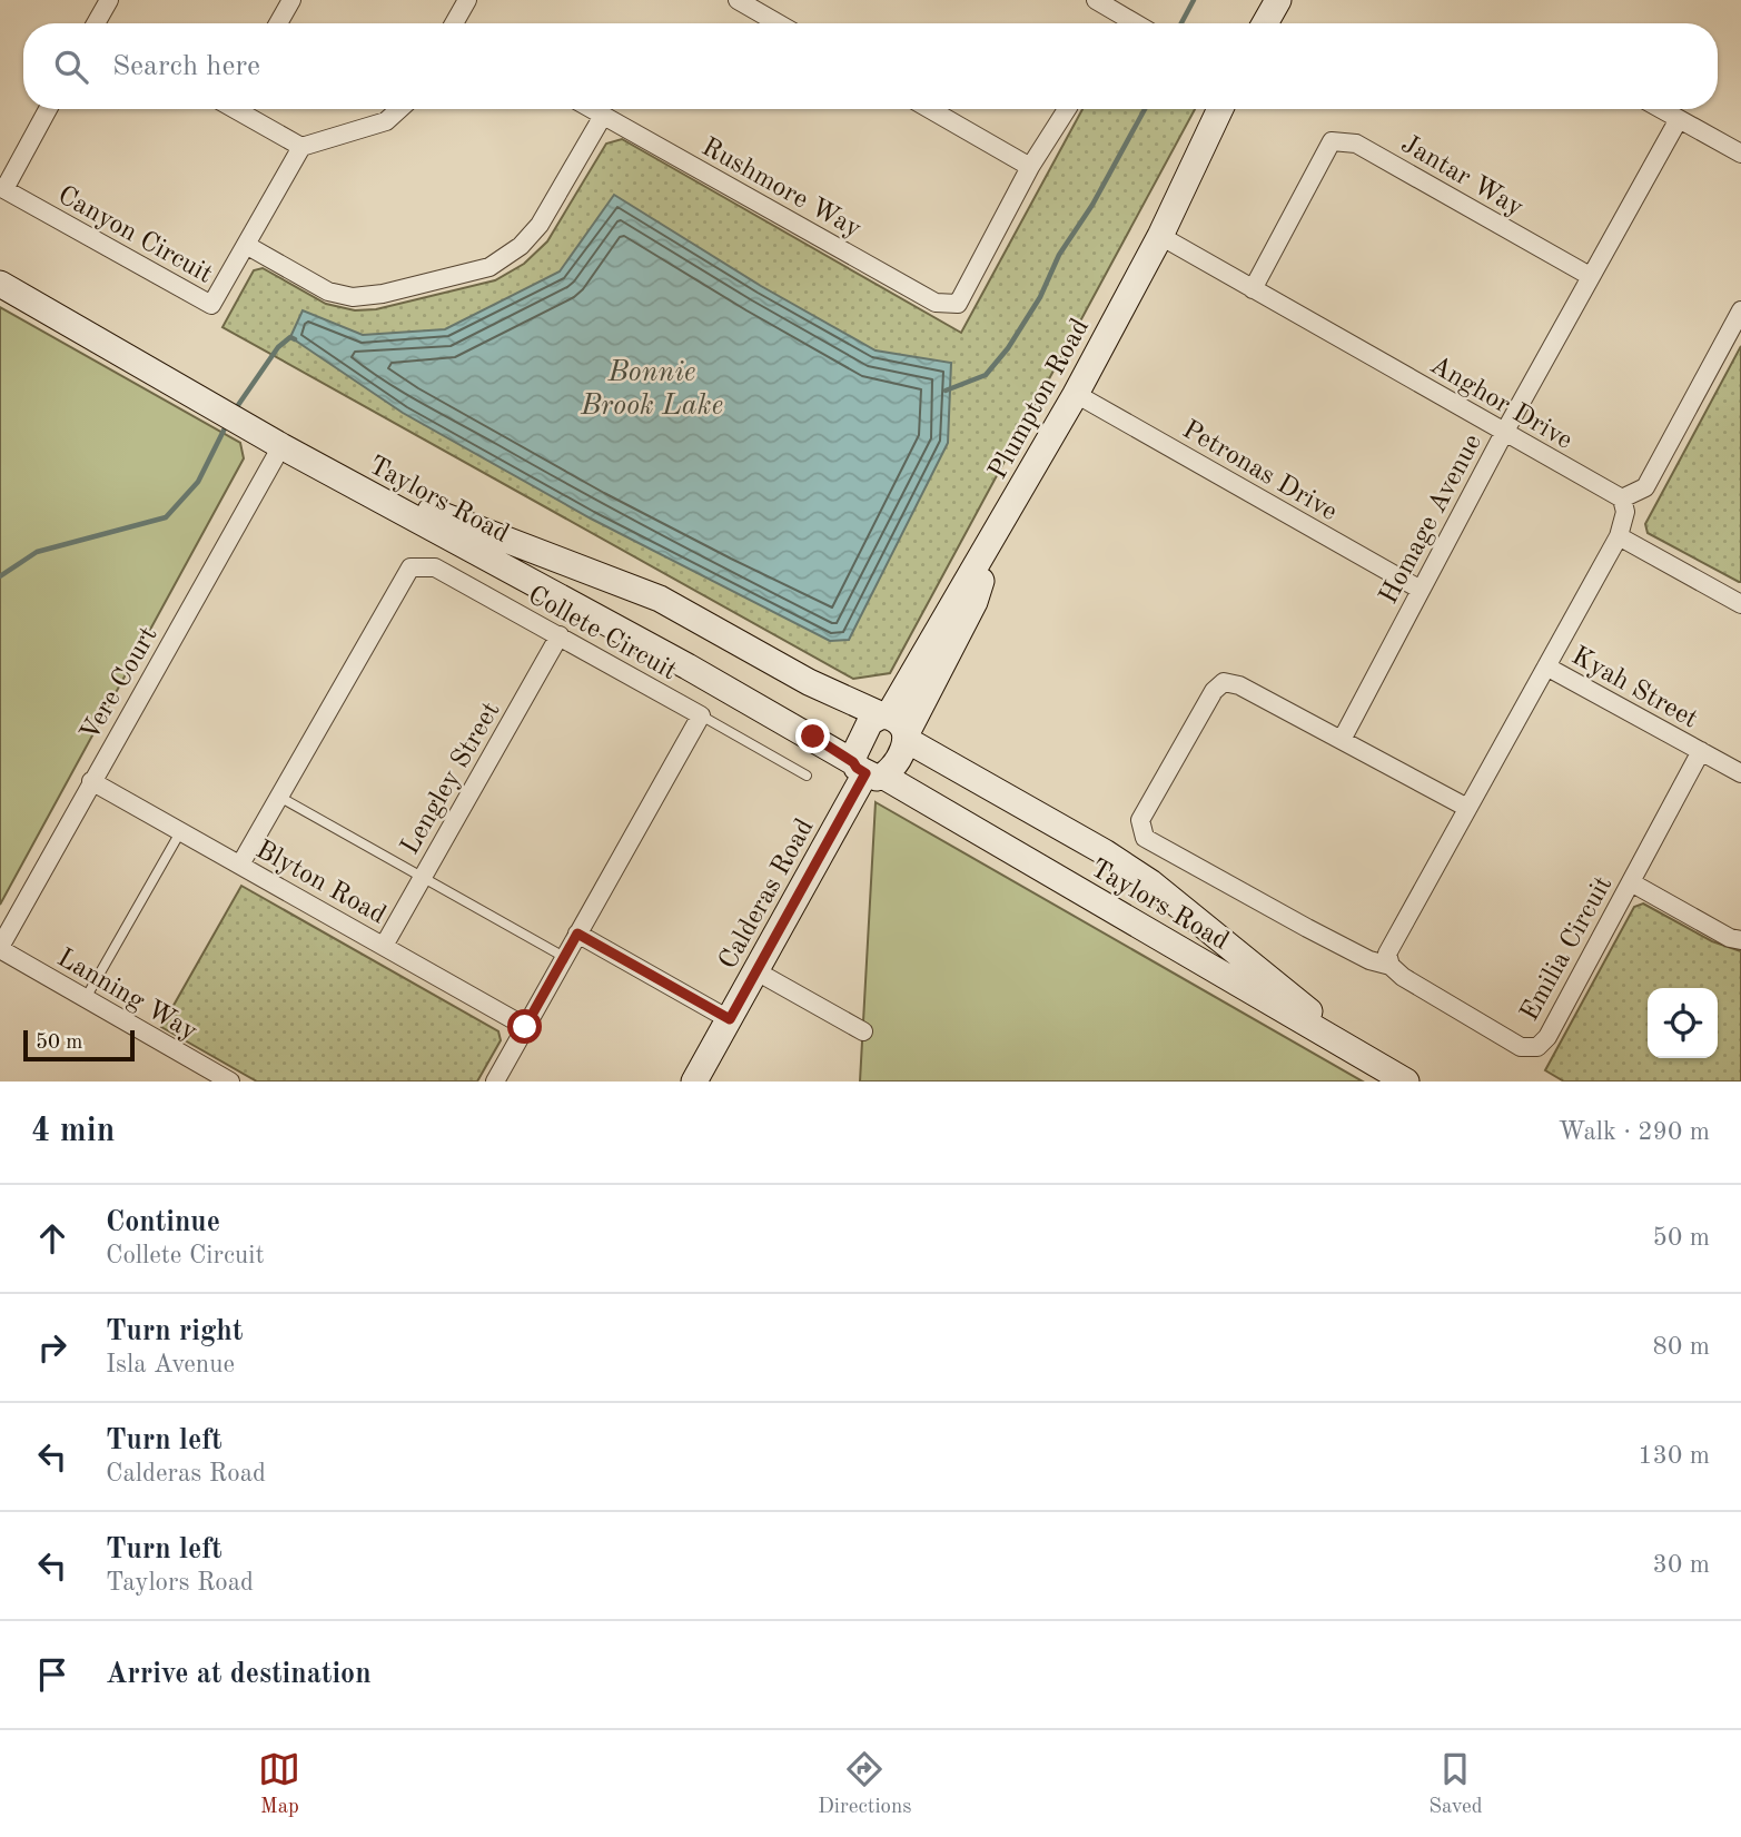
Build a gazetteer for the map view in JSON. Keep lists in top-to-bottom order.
{
  "streets": {
    "street": [
      "Jantar Way",
      "Rushmore Way",
      "Canyon Circuit",
      "Plumpton Road",
      "Anghor Drive",
      "Petronas Drive",
      "Taylors Road",
      "Homage Avenue",
      "Collete Circuit",
      "Vere Court",
      "Kyah Street",
      "Lengley Street",
      "Blyton Road",
      "Calderas Road",
      "Emilia Circuit",
      "Lanning Way"
    ]
  },
  "crossings": [
    ["Jantar Way", "Anghor Drive"],
    ["Jantar Way", "Homage Avenue"],
    ["Plumpton Road", "Anghor Drive"],
    ["Plumpton Road", "Petronas Drive"],
    ["Anghor Drive", "Homage Avenue"],
    ["Petronas Drive", "Homage Avenue"],
    ["Taylors Road", "Vere Court"],
    ["Taylors Road", "Calderas Road"],
    ["Collete Circuit", "Lengley Street"],
    ["Collete Circuit", "Blyton Road"],
    ["Vere Court", "Blyton Road"],
    ["Vere Court", "Lanning Way"],
    ["Kyah Street", "Emilia Circuit"],
    ["Lengley Street", "Blyton Road"]
  ],
  "water": ["Bonnie Brook Lake"],
  "scale_bar": "50 m",
  "page": {
    "search": "Search here",
    "scale": "50 m",
    "heading": ["4 min", "Walk · 290 m"],
    "list": [
      ["Continue", "Collete Circuit", "50 m"],
      ["Turn right", "Isla Avenue", "80 m"],
      ["Turn left", "Calderas Road", "130 m"],
      ["Turn left", "Taylors Road", "30 m"],
      "Arrive at destination"
    ],
    "nav": ["Map", "Directions", "Saved"]
  }
}
